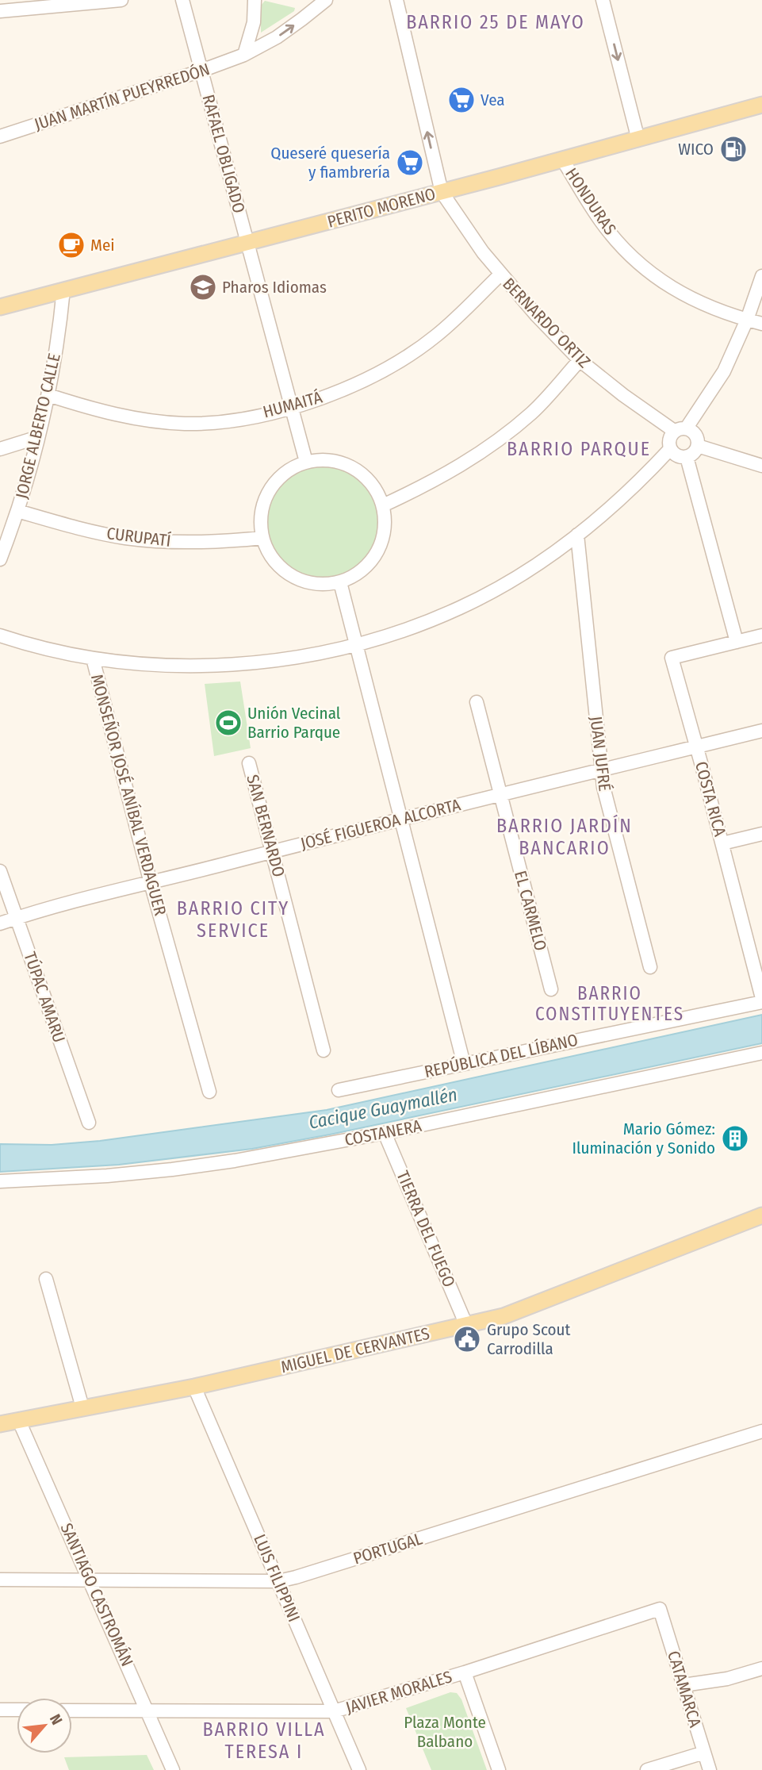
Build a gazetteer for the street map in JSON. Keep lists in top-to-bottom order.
{
  "streets": {
    "main road": ["PERITO MORENO", "MIGUEL DE CERVANTES"],
    "street": [
      "JUAN MARTÍN PUEYRREDÓN",
      "RAFAEL OBLIGADO",
      "HONDURAS",
      "BERNARDO ORTIZ",
      "HUMAITÁ",
      "JORGE ALBERTO CALLE",
      "CURUPATÍ",
      "JUAN JUFRÉ",
      "MONSEÑOR JOSÉ ANÍBAL VERDAGUER",
      "COSTA RICA",
      "JOSÉ FIGUEROA ALCORTA",
      "SAN BERNARDO",
      "EL CARMELO",
      "TÚPAC AMARU",
      "REPÚBLICA DEL LÍBANO",
      "COSTANERA",
      "TIERRA DEL FUEGO",
      "PORTUGAL",
      "LUIS FILIPPINI",
      "SANTIAGO CASTROMÁN",
      "CATAMARCA",
      "JAVIER MORALES"
    ]
  },
  "crossings": [
    ["JUAN MARTÍN PUEYRREDÓN", "RAFAEL OBLIGADO"],
    ["RAFAEL OBLIGADO", "PERITO MORENO"],
    ["RAFAEL OBLIGADO", "HUMAITÁ"],
    ["RAFAEL OBLIGADO", "CURUPATÍ"],
    ["HONDURAS", "PERITO MORENO"],
    ["PERITO MORENO", "BERNARDO ORTIZ"],
    ["PERITO MORENO", "JORGE ALBERTO CALLE"],
    ["BERNARDO ORTIZ", "HUMAITÁ"],
    ["HUMAITÁ", "JORGE ALBERTO CALLE"],
    ["JORGE ALBERTO CALLE", "CURUPATÍ"],
    ["JUAN JUFRÉ", "JOSÉ FIGUEROA ALCORTA"],
    ["MONSEÑOR JOSÉ ANÍBAL VERDAGUER", "JOSÉ FIGUEROA ALCORTA"],
    ["COSTA RICA", "JOSÉ FIGUEROA ALCORTA"],
    ["COSTA RICA", "REPÚBLICA DEL LÍBANO"],
    ["JOSÉ FIGUEROA ALCORTA", "SAN BERNARDO"],
    ["JOSÉ FIGUEROA ALCORTA", "EL CARMELO"],
    ["JOSÉ FIGUEROA ALCORTA", "TÚPAC AMARU"],
    ["COSTANERA", "TIERRA DEL FUEGO"],
    ["TIERRA DEL FUEGO", "MIGUEL DE CERVANTES"],
    ["MIGUEL DE CERVANTES", "LUIS FILIPPINI"],
    ["MIGUEL DE CERVANTES", "SANTIAGO CASTROMÁN"],
    ["PORTUGAL", "LUIS FILIPPINI"],
    ["PORTUGAL", "SANTIAGO CASTROMÁN"],
    ["LUIS FILIPPINI", "JAVIER MORALES"],
    ["SANTIAGO CASTROMÁN", "JAVIER MORALES"],
    ["CATAMARCA", "JAVIER MORALES"]
  ],
  "districts": [
    "BARRIO 25 DE MAYO",
    "BARRIO PARQUE",
    "BARRIO JARDÍN BANCARIO",
    "BARRIO CITY SERVICE",
    "BARRIO CONSTITUYENTES",
    "BARRIO VILLA TERESA I"
  ],
  "water": ["Cacique Guaymallén"],
  "parks": ["Plaza Monte Balbano"],
  "places": {
    "supermarket": ["Vea", "Queseré quesería y fiambrería"],
    "fuel station": ["WICO"],
    "cafe": ["Mei"],
    "school or university": ["Pharos Idiomas"],
    "sports": ["Unión Vecinal Barrio Parque"],
    "building": ["Mario Gómez: Iluminación y Sonido"],
    "public building": ["Grupo Scout Carrodilla"]
  },
  "north": "top right"
}
